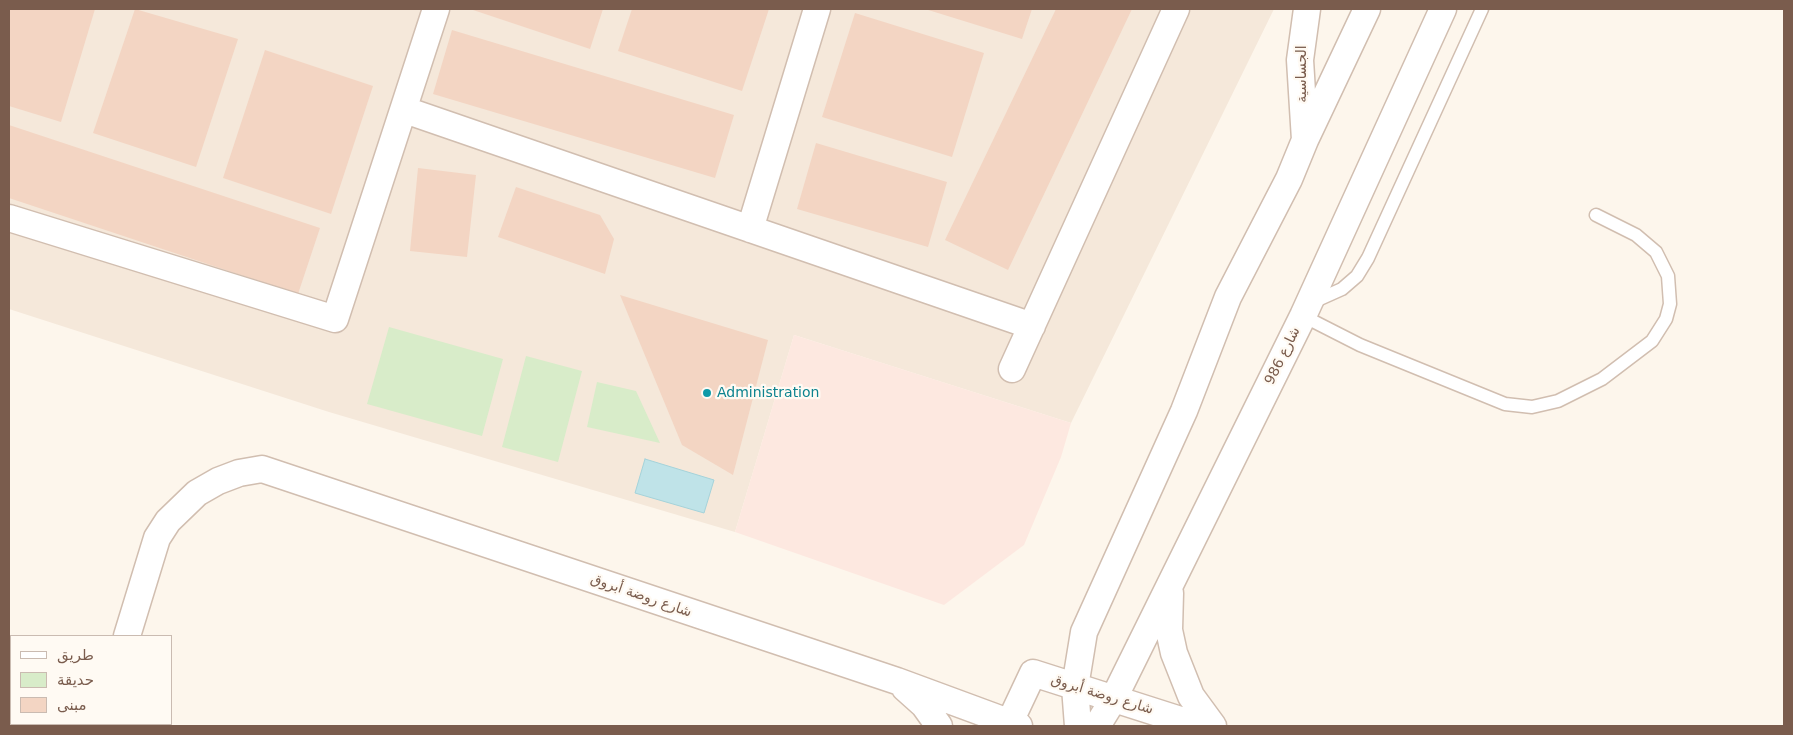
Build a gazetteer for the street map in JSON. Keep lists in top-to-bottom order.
{
  "streets": {
    "street": ["الجساسية", "شارع 986", "شارع روضة أبروق"]
  },
  "crossings": [
    ["شارع 986", "شارع روضة أبروق"]
  ],
  "places": ["Administration"],
  "legend": ["طريق", "حديقة", "مبنى"]
}
